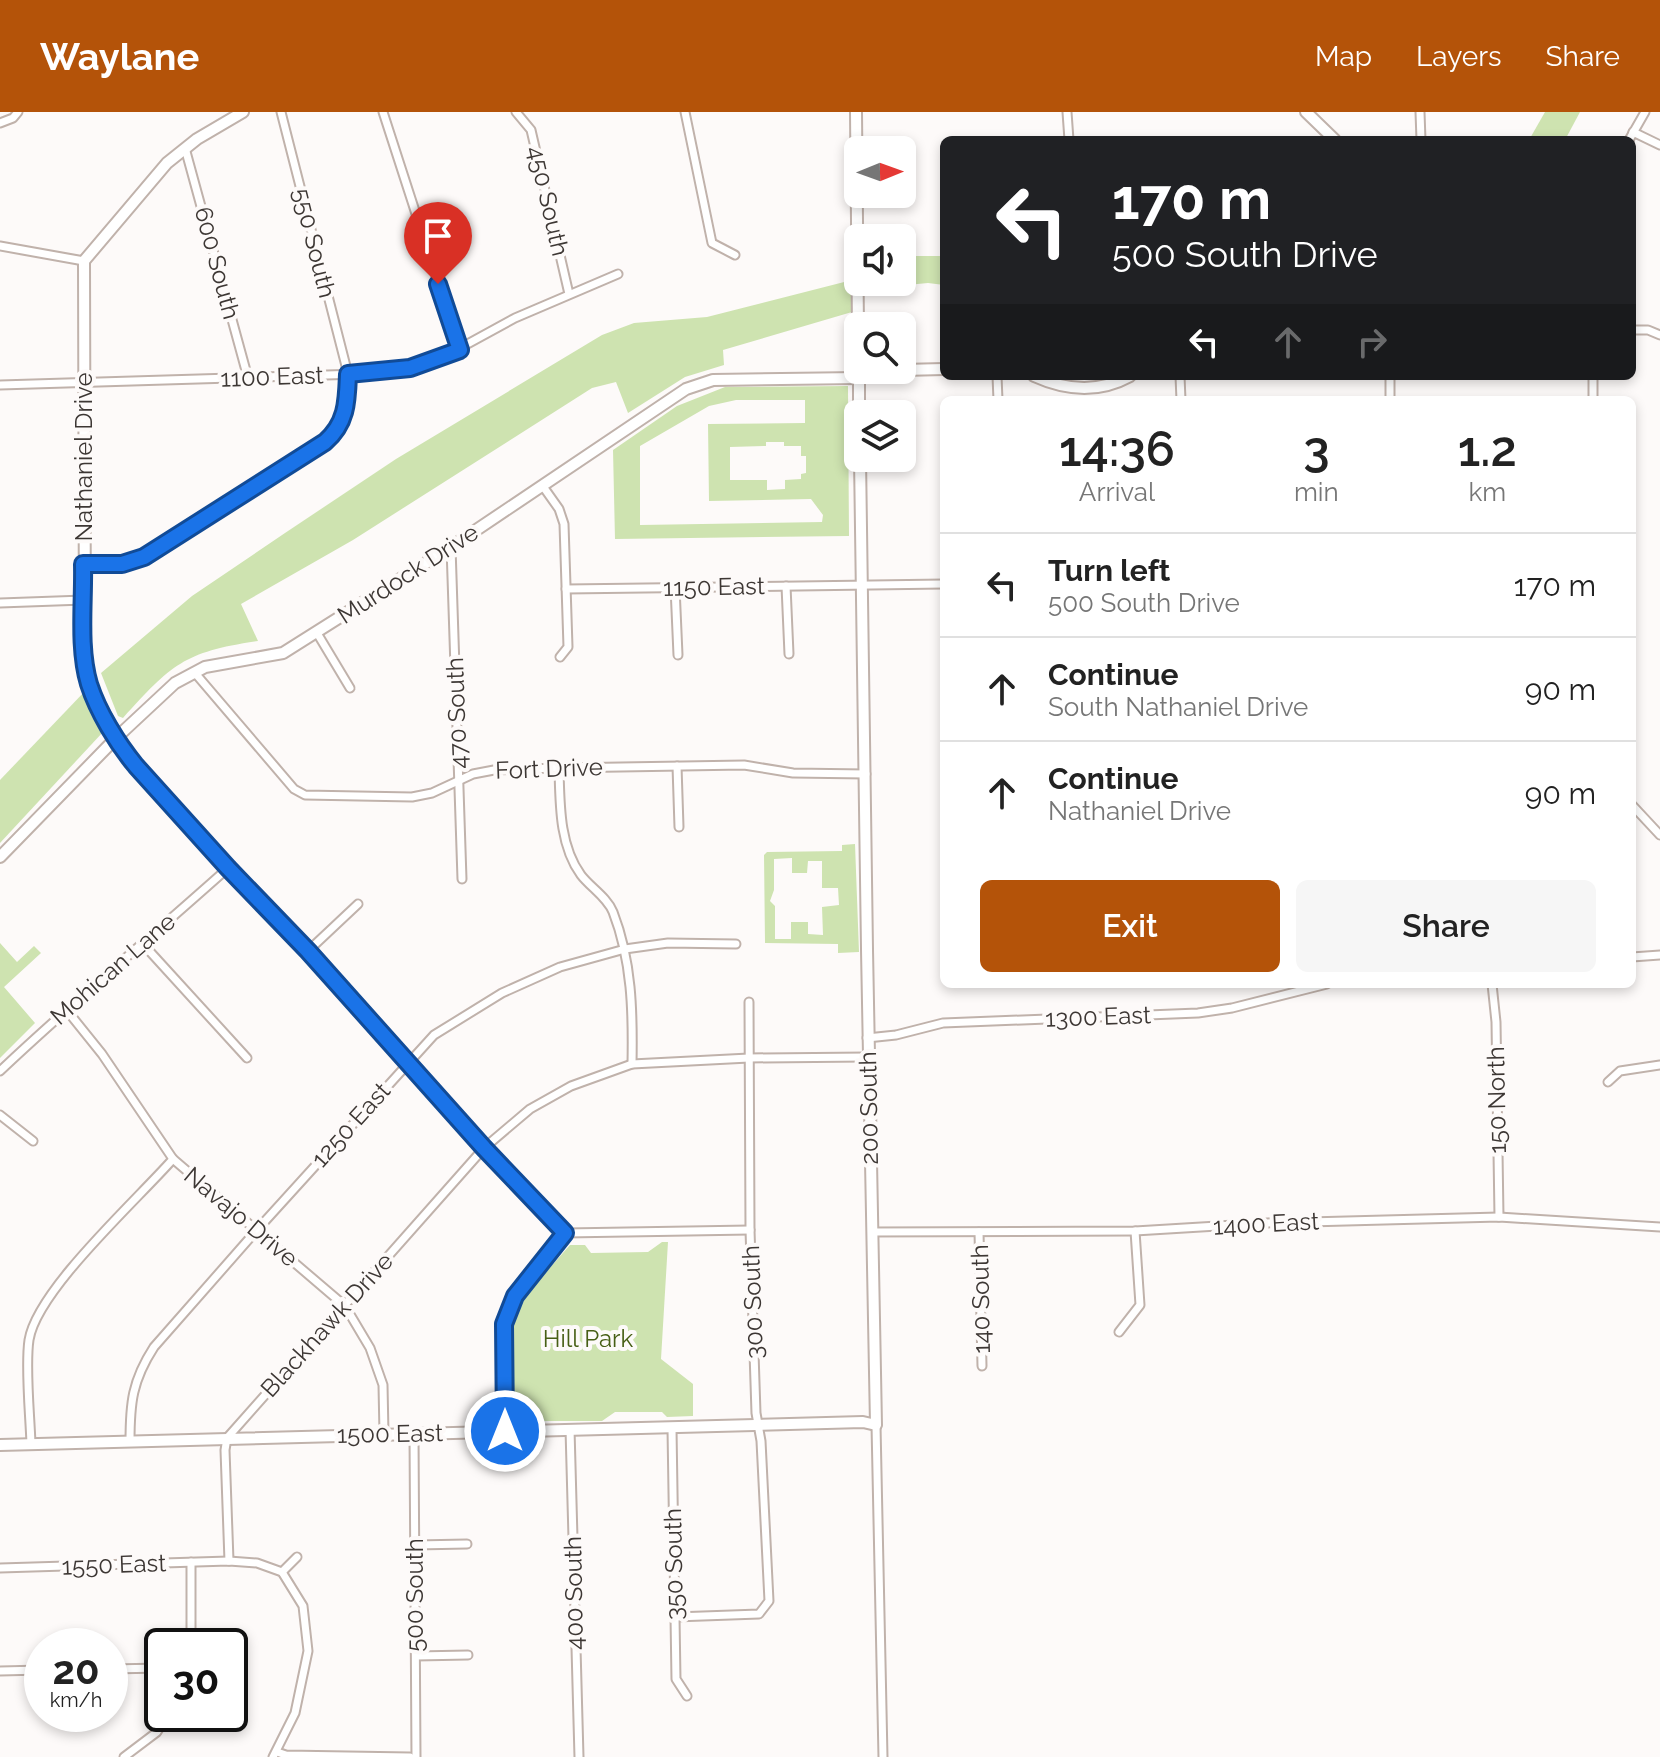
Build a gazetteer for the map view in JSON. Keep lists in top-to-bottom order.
{
  "streets": {
    "street": [
      "450 South",
      "550 South",
      "600 South",
      "1100 East",
      "Nathaniel Drive",
      "Murdock Drive",
      "1150 East",
      "470 South",
      "Fort Drive",
      "Mohican Lane",
      "1300 East",
      "150 North",
      "200 South",
      "1250 East",
      "Navajo Drive",
      "1400 East",
      "140 South",
      "300 South",
      "Blackhawk Drive",
      "1500 East",
      "350 South",
      "1550 East",
      "400 South",
      "500 South"
    ]
  },
  "crossings": [
    ["450 South", "1100 East"],
    ["550 South", "1100 East"],
    ["550 South", "Nathaniel Drive"],
    ["600 South", "1100 East"],
    ["1100 East", "Nathaniel Drive"],
    ["Nathaniel Drive", "Murdock Drive"],
    ["Nathaniel Drive", "Mohican Lane"],
    ["Nathaniel Drive", "1250 East"],
    ["Nathaniel Drive", "Blackhawk Drive"],
    ["Murdock Drive", "470 South"],
    ["Murdock Drive", "Fort Drive"],
    ["1150 East", "200 South"],
    ["470 South", "Fort Drive"],
    ["Fort Drive", "200 South"],
    ["Mohican Lane", "Navajo Drive"],
    ["1300 East", "200 South"],
    ["150 North", "1400 East"],
    ["200 South", "1400 East"],
    ["200 South", "1500 East"],
    ["1250 East", "Navajo Drive"],
    ["1250 East", "1500 East"],
    ["Navajo Drive", "Blackhawk Drive"],
    ["Navajo Drive", "1500 East"],
    ["1400 East", "140 South"],
    ["300 South", "Blackhawk Drive"],
    ["300 South", "1500 East"],
    ["300 South", "350 South"],
    ["Blackhawk Drive", "1500 East"],
    ["1500 East", "350 South"],
    ["1500 East", "400 South"],
    ["1500 East", "500 South"]
  ],
  "parks": ["Hill Park"],
  "north": "right",
  "page": {
    "header": "Waylane",
    "nav": ["Map", "Layers", "Share"],
    "turn": ["170 m", "500 South Drive"],
    "eta": [
      "14:36",
      "Arrival",
      "3",
      "min",
      "1.2",
      "km"
    ],
    "list": [
      {
        "name": "Turn left",
        "note": "500 South Drive",
        "value": "170 m"
      },
      {
        "name": "Continue",
        "note": "South Nathaniel Drive",
        "value": "90 m"
      },
      {
        "name": "Continue",
        "note": "Nathaniel Drive",
        "value": "90 m"
      }
    ],
    "buttons": ["Exit", "Share"],
    "speed": "20 km/h",
    "limit": "30"
  }
}
